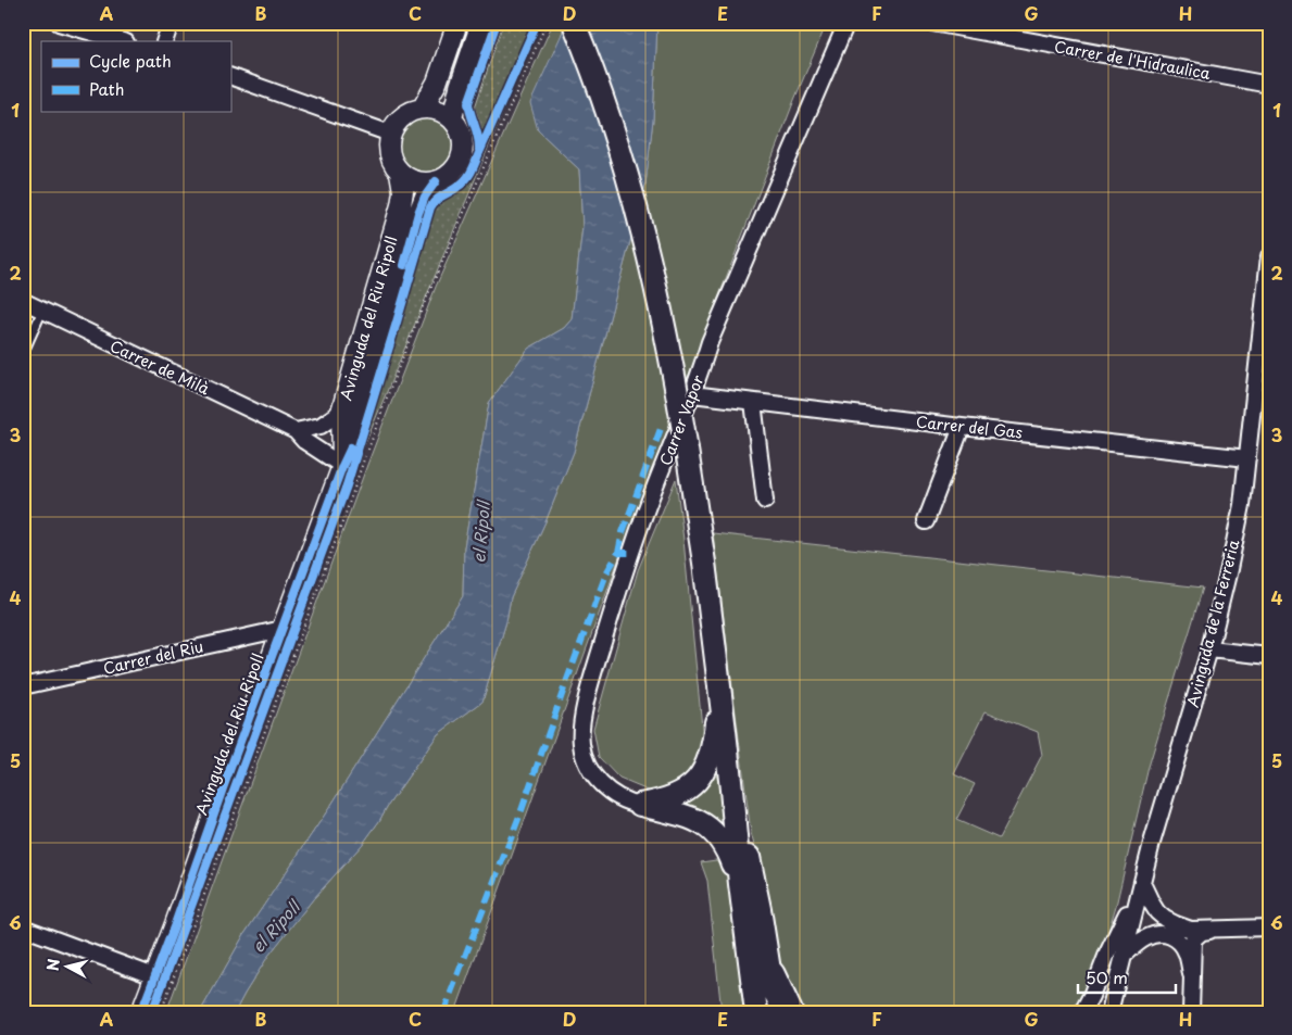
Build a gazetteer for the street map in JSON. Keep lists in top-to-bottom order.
{
  "streets": {
    "street": [
      "Carrer de l'Hidraulica",
      "Avinguda del Riu Ripoll",
      "Carrer de Milà",
      "Carrer Vapor",
      "Carrer del Gas",
      "Avinguda de la Ferreria",
      "Carrer del Riu"
    ]
  },
  "crossings": [
    ["Avinguda del Riu Ripoll", "Carrer de Milà"],
    ["Avinguda del Riu Ripoll", "Carrer del Riu"],
    ["Carrer Vapor", "Carrer del Gas"],
    ["Carrer del Gas", "Avinguda de la Ferreria"]
  ],
  "water": ["el Ripoll"],
  "legend": ["Cycle path", "Path"],
  "scale_bar": "50 m",
  "north": "left",
  "grid": {
    "columns": [
      "A",
      "B",
      "C",
      "D",
      "E",
      "F",
      "G",
      "H"
    ],
    "rows": [
      "1",
      "2",
      "3",
      "4",
      "5",
      "6"
    ]
  }
}
